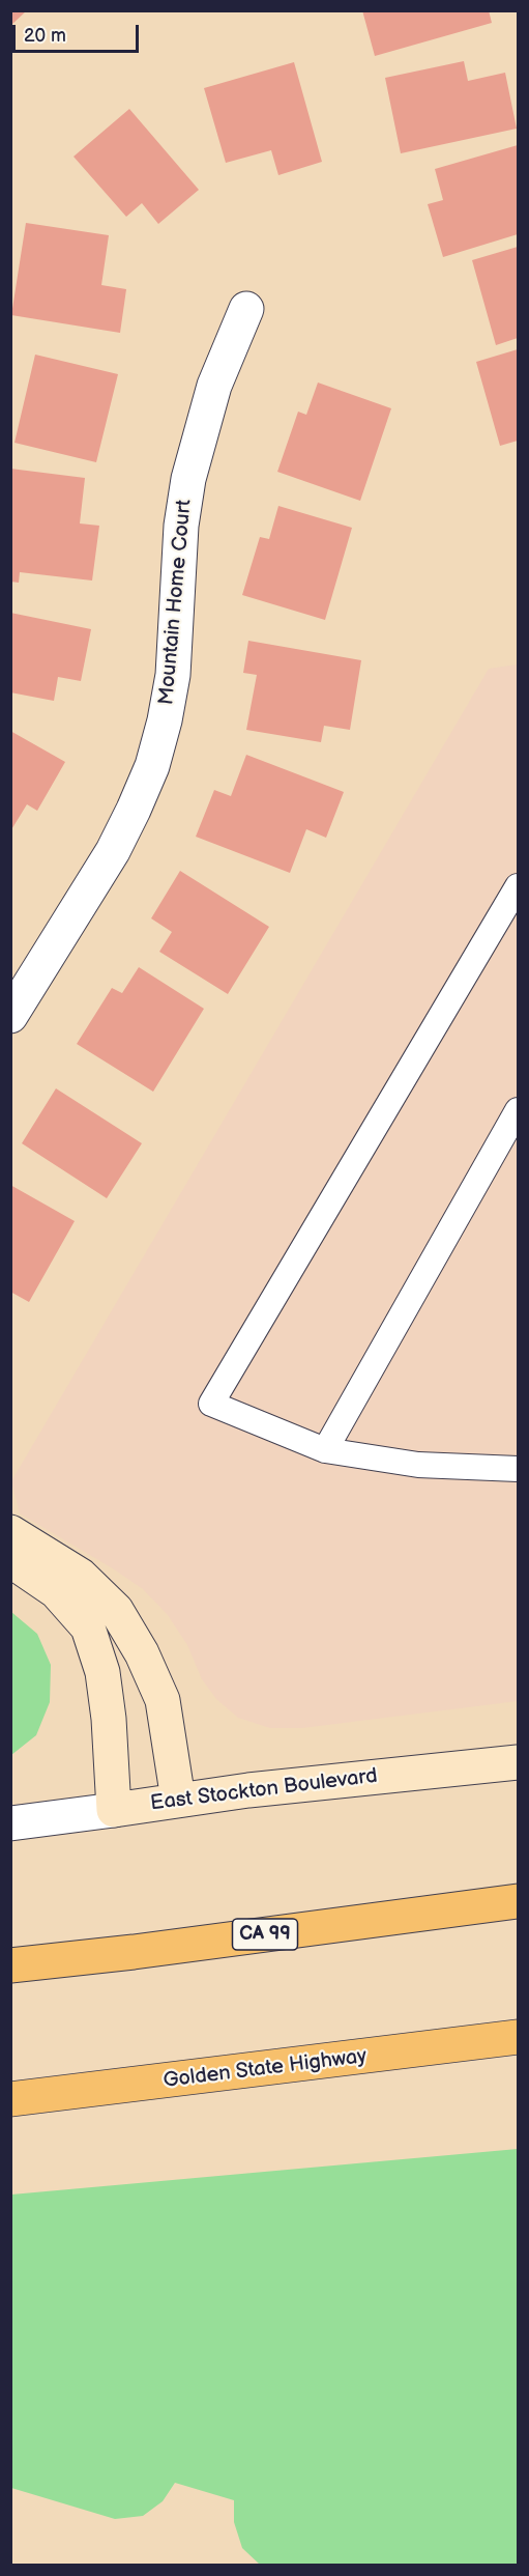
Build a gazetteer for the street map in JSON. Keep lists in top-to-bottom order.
{
  "streets": {
    "highway": ["CA 99", "Golden State Highway"],
    "main road": ["East Stockton Boulevard"],
    "street": ["Mountain Home Court"]
  },
  "scale_bar": "20 m"
}
